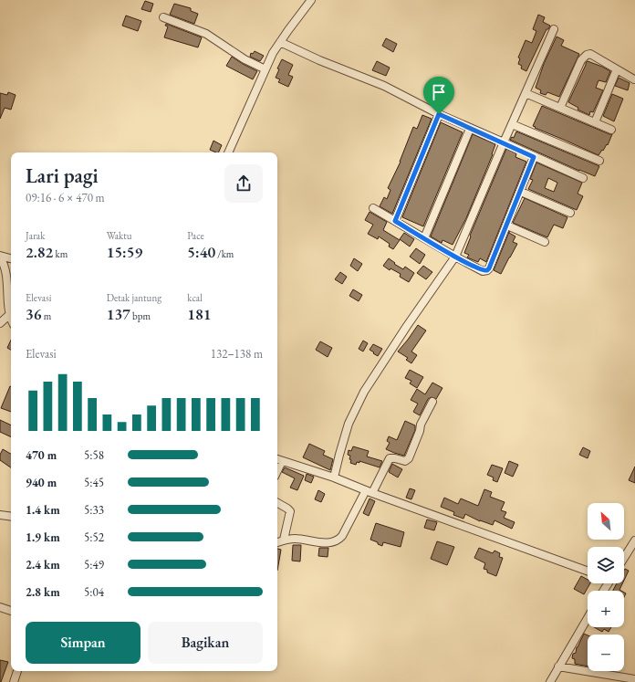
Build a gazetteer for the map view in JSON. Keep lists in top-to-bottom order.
{
  "north": "top left",
  "page": {
    "heading": ["Lari pagi", "09:16 · 6 × 470 m"],
    "stats": [
      ["Jarak", "2.82 km"],
      ["Waktu", "15:59"],
      ["Pace", "5:40 /km"],
      ["Elevasi", "36 m"],
      ["Detak jantung", "137 bpm"],
      ["kcal", "181"]
    ],
    "chart": ["Elevasi", "132–138 m"],
    "list": [
      {
        "name": "470 m",
        "note": "5:58"
      },
      {
        "name": "940 m",
        "note": "5:45"
      },
      {
        "name": "1.4 km",
        "note": "5:33"
      },
      {
        "name": "1.9 km",
        "note": "5:52"
      },
      {
        "name": "2.4 km",
        "note": "5:49"
      },
      {
        "name": "2.8 km",
        "note": "5:04"
      }
    ],
    "map_buttons": ["+", "−"],
    "buttons": ["Simpan", "Bagikan"]
  }
}
